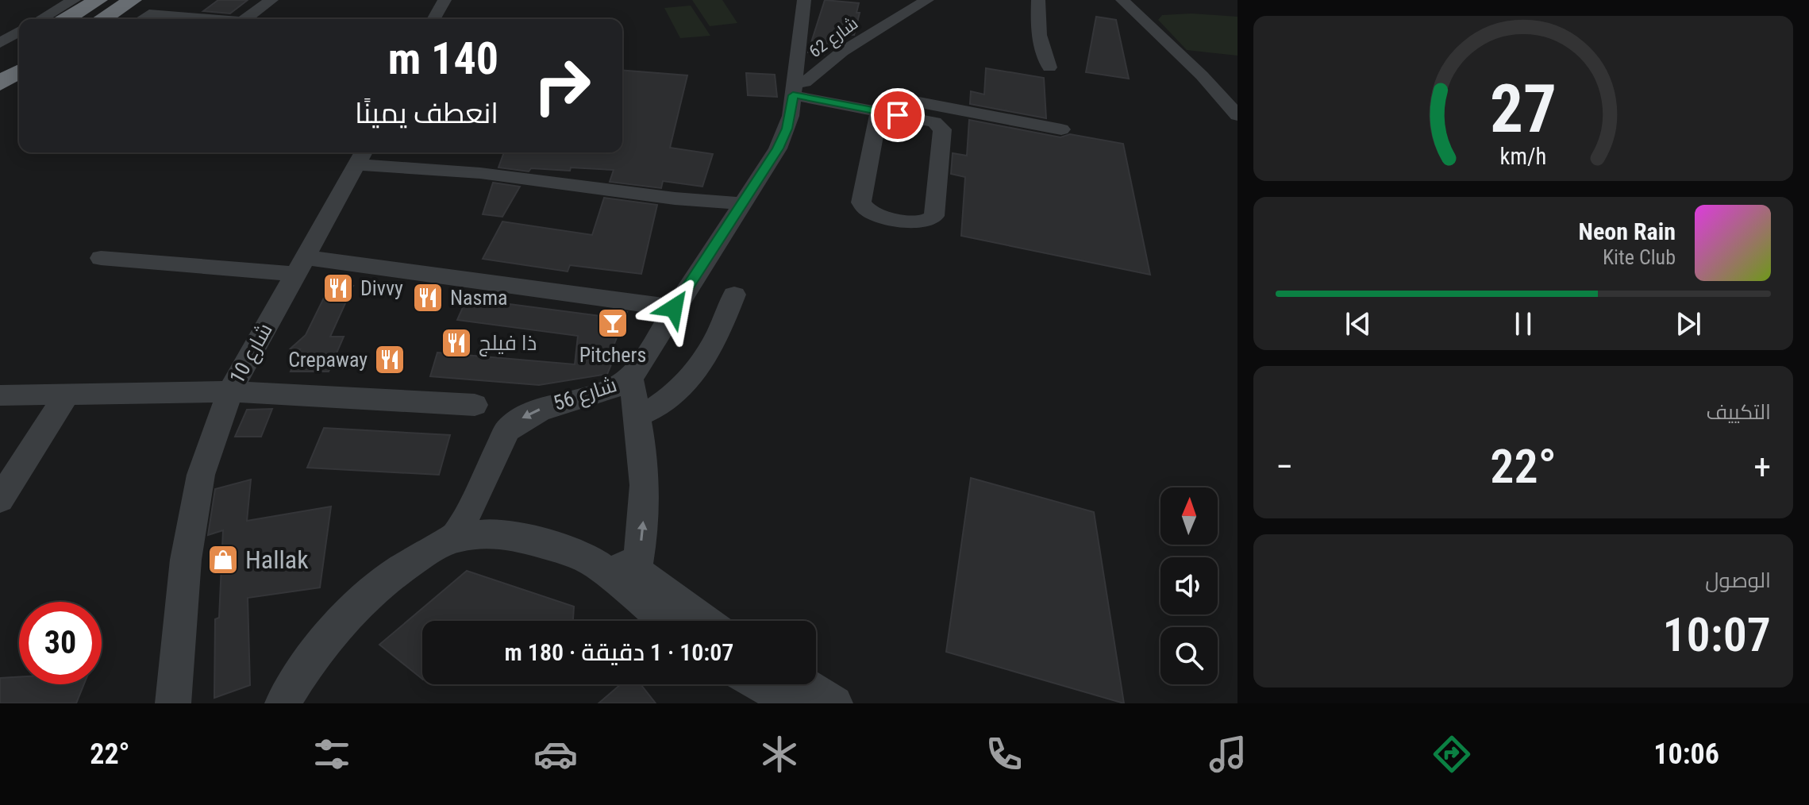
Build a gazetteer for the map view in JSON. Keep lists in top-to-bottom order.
{
  "streets": {
    "street": ["شارع 62", "شارع 10", "شارع 56"]
  },
  "crossings": [
    ["شارع 62", "شارع 56"]
  ],
  "places": {
    "restaurant": [
      "Divvy",
      "Nasma",
      "ذا فيلج",
      "Crepaway"
    ],
    "bar": ["Pitchers"],
    "shop": ["Hallak"]
  },
  "north": "top",
  "page": {
    "turn": ["140 m", "انعطف يمينًا"],
    "song": ["Neon Rain", "Kite Club"],
    "tile": [
      "التكييف",
      ["الوصول", "10:07"]
    ],
    "heat": ["−", "22°", "+"],
    "limit": "30",
    "trip": "10:07 · 1 دقيقة · 180 m",
    "tabs": ["10:06", "22°"],
    "gauge": ["27", "km/h"]
  }
}
